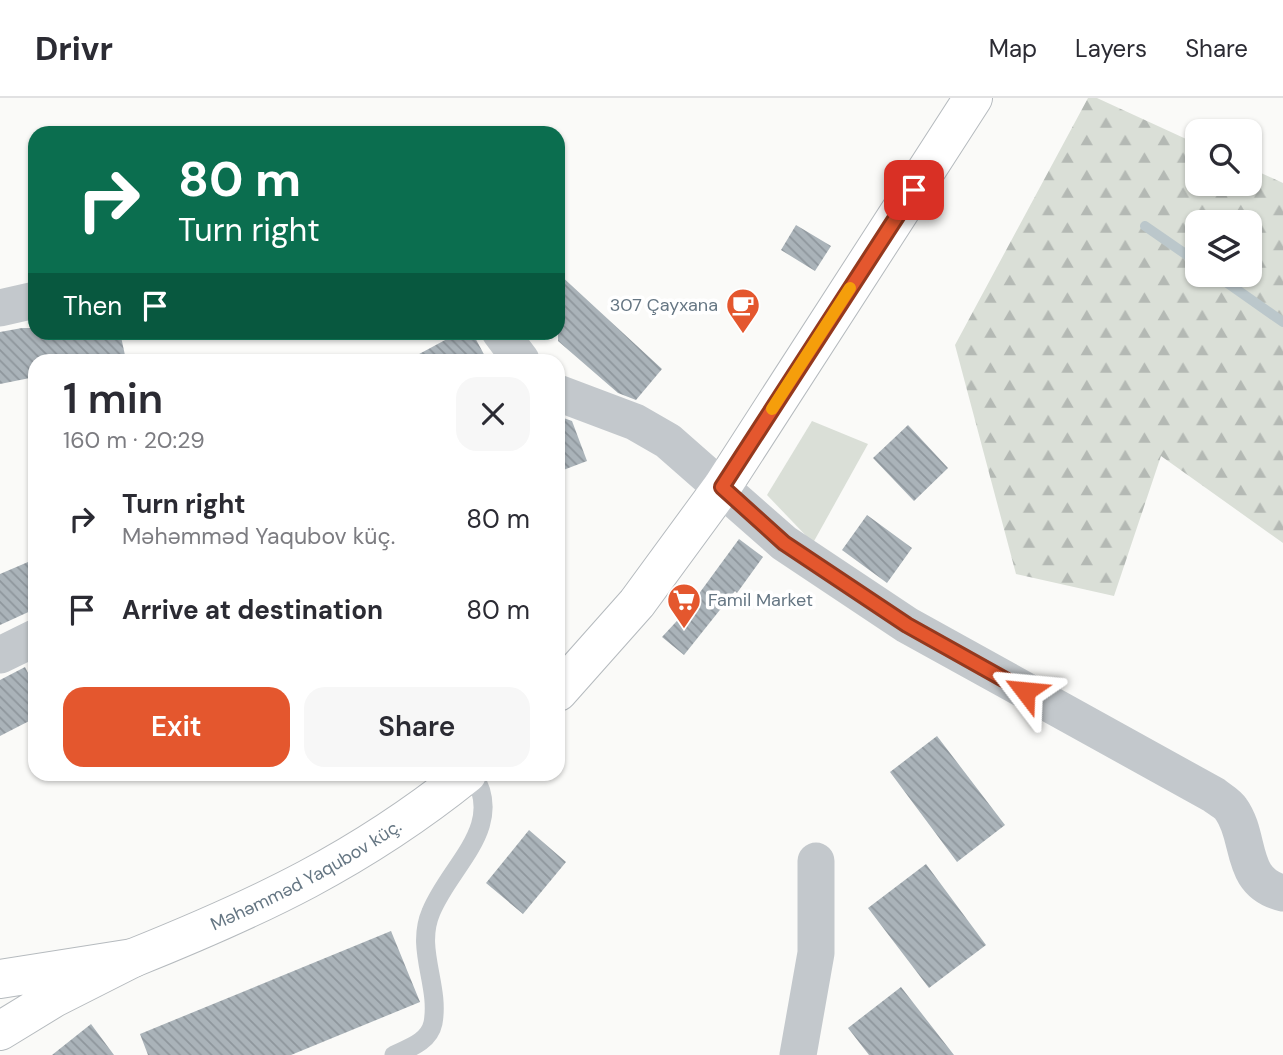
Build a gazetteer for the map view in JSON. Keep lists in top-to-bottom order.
{
  "streets": {
    "main road": ["Məhəmməd Yaqubov küç."]
  },
  "places": {
    "cafe": ["307 Çayxana"],
    "supermarket": ["Famil Market"]
  },
  "page": {
    "header": "Drivr",
    "nav": ["Map", "Layers", "Share"],
    "turn": ["80 m", "Turn right"],
    "then": "Then",
    "heading": ["1 min", "160 m · 20:29"],
    "list": [
      {
        "name": "Turn right",
        "note": "Məhəmməd Yaqubov küç.",
        "value": "80 m"
      },
      {
        "name": "Arrive at destination",
        "value": "80 m"
      }
    ],
    "buttons": ["Exit", "Share"]
  }
}
